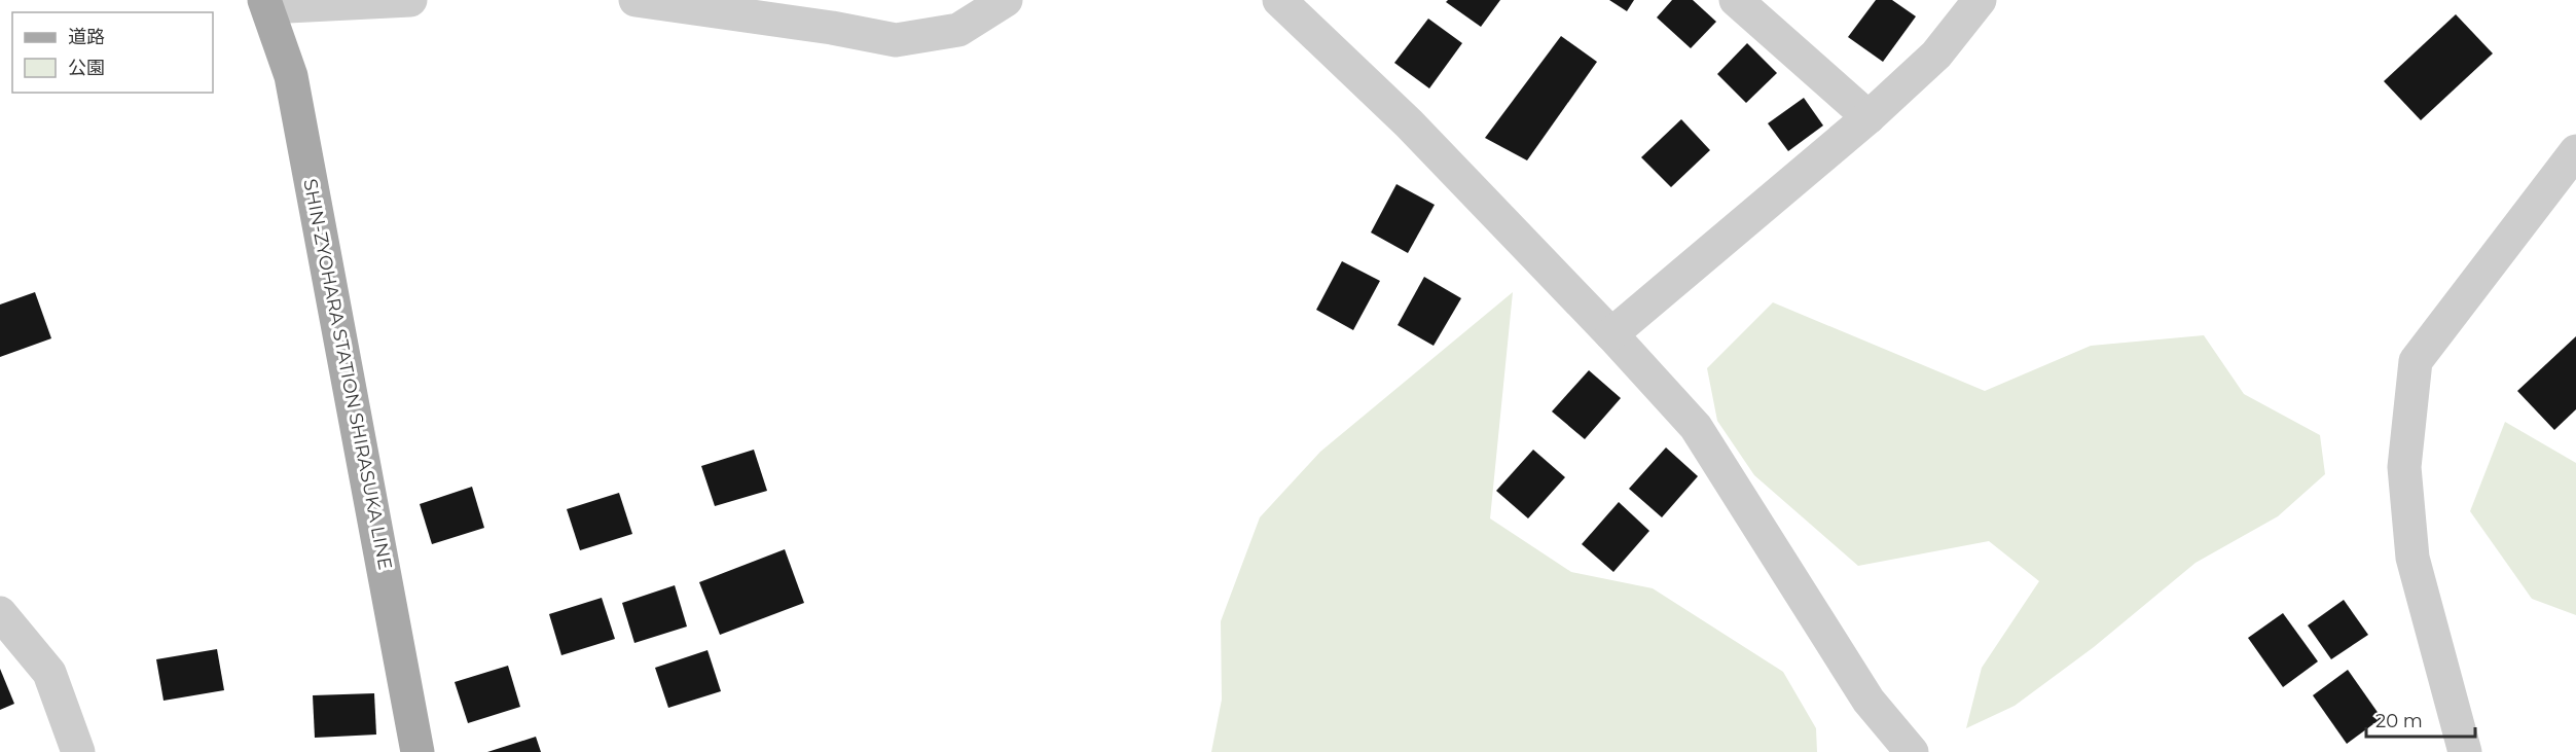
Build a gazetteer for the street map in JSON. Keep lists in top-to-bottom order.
{
  "streets": {
    "main road": ["SHIN-ZYOHARA STATION SHIRASUKA LINE"]
  },
  "legend": ["道路", "公園"],
  "scale_bar": "20 m"
}
